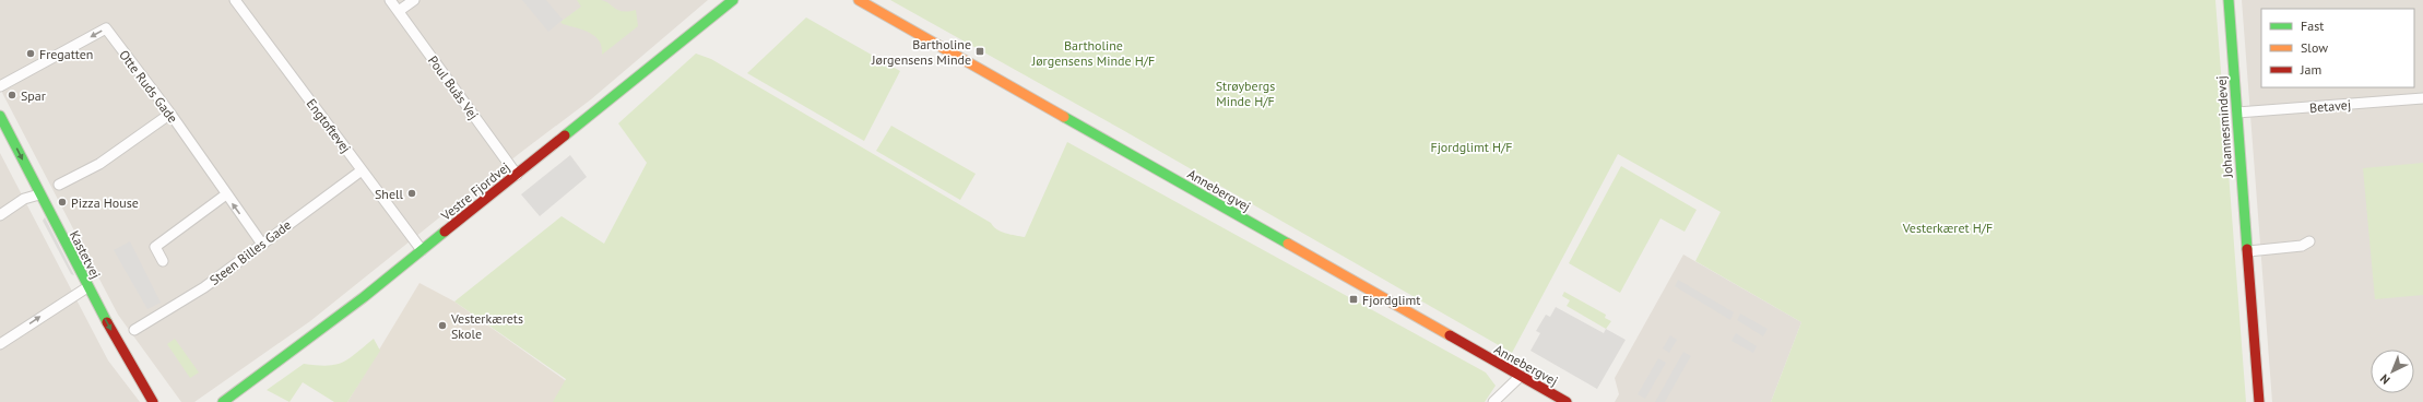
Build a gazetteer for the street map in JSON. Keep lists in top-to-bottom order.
{
  "streets": {
    "street": [
      "Otte Ruds Gade",
      "Poul Buås Vej",
      "Betavej",
      "Engtoftevej",
      "Johannesmindevej",
      "Annebergvej",
      "Vestre Fjordvej",
      "Steen Billes Gade",
      "Kastetvej"
    ]
  },
  "crossings": [
    ["Otte Ruds Gade", "Steen Billes Gade"],
    ["Poul Buås Vej", "Vestre Fjordvej"],
    ["Betavej", "Johannesmindevej"],
    ["Engtoftevej", "Vestre Fjordvej"],
    ["Engtoftevej", "Steen Billes Gade"]
  ],
  "one_way": ["Kastetvej"],
  "parks": [
    "Bartholine Jørgensens Minde H/F",
    "Strøybergs Minde H/F",
    "Fjordglimt H/F",
    "Vesterkæret H/F"
  ],
  "places": {
    "transit": ["Bartholine Jørgensens Minde", "Fjordglimt"],
    "other": [
      "Fregatten",
      "Spar",
      "Shell",
      "Pizza House",
      "Vesterkærets Skole"
    ]
  },
  "legend": ["Fast", "Slow", "Jam"],
  "north": "bottom left"
}
